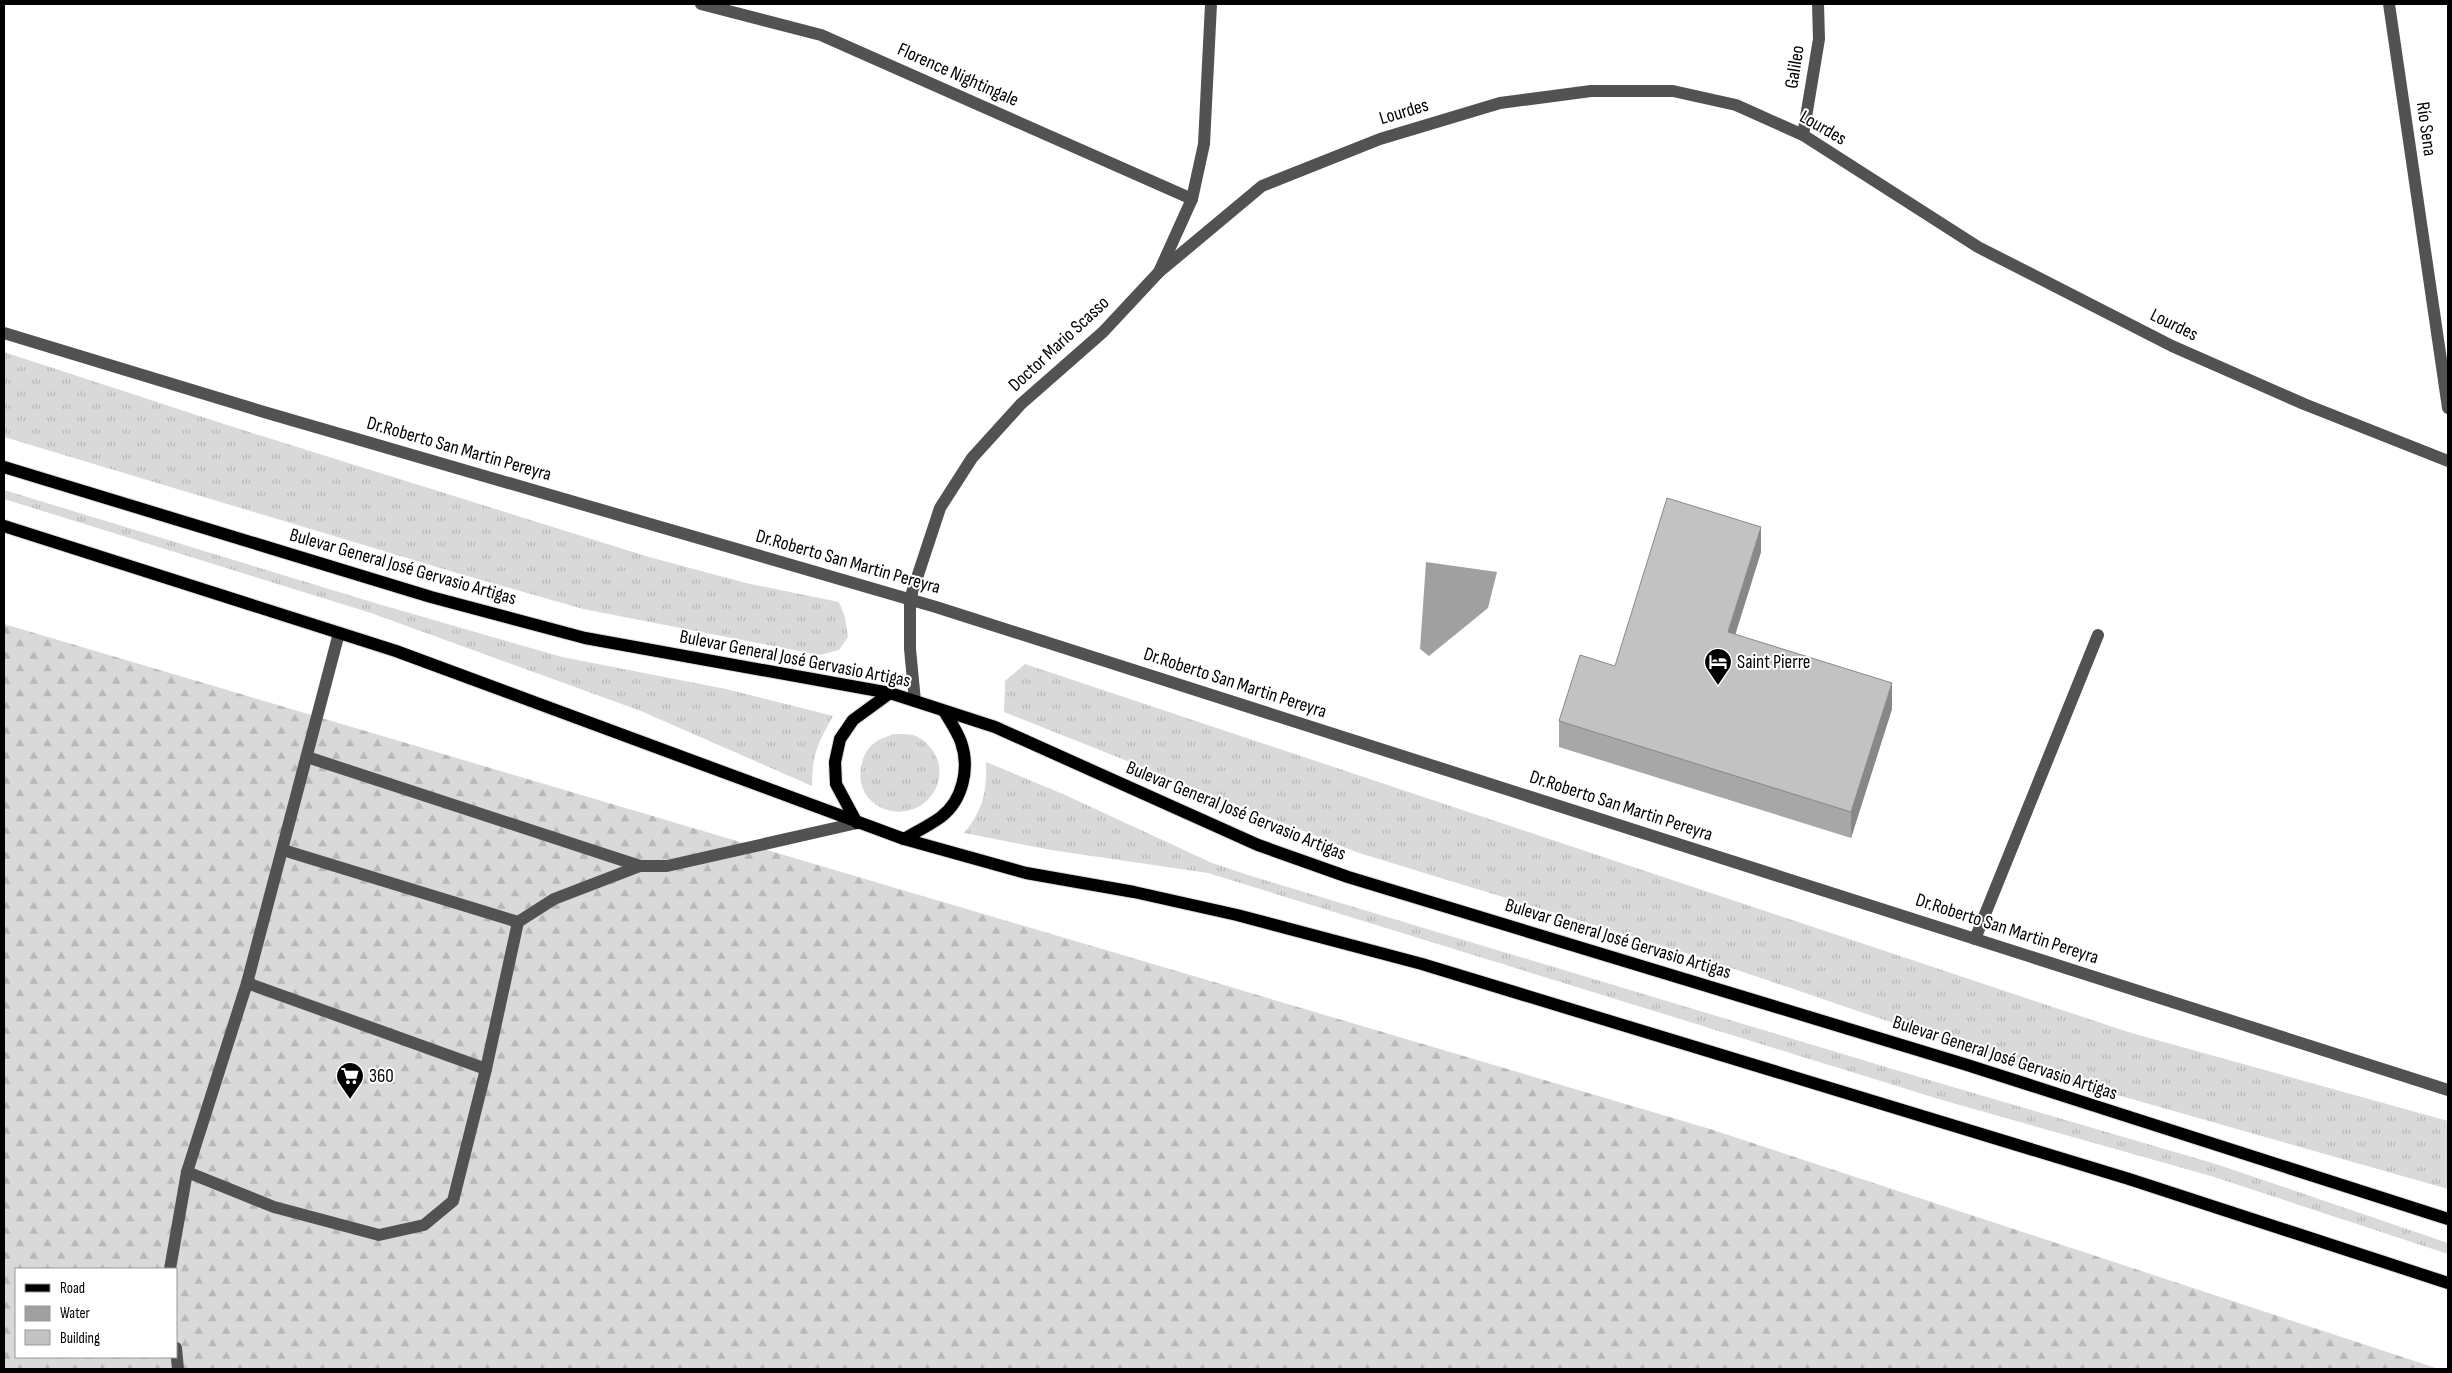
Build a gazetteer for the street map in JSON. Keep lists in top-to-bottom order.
{
  "streets": {
    "main road": ["Bulevar General José Gervasio Artigas"],
    "street": [
      "Galileo",
      "Florence Nightingale",
      "Lourdes",
      "Río Sena",
      "Doctor Mario Scasso",
      "Dr.Roberto San Martin Pereyra"
    ]
  },
  "crossings": [
    ["Galileo", "Lourdes"],
    ["Florence Nightingale", "Doctor Mario Scasso"],
    ["Lourdes", "Doctor Mario Scasso"],
    ["Doctor Mario Scasso", "Dr.Roberto San Martin Pereyra"],
    ["Doctor Mario Scasso", "Bulevar General José Gervasio Artigas"]
  ],
  "places": {
    "hotel": ["Saint Pierre"],
    "supermarket": ["360"]
  },
  "legend": ["Road", "Water", "Building"]
}
